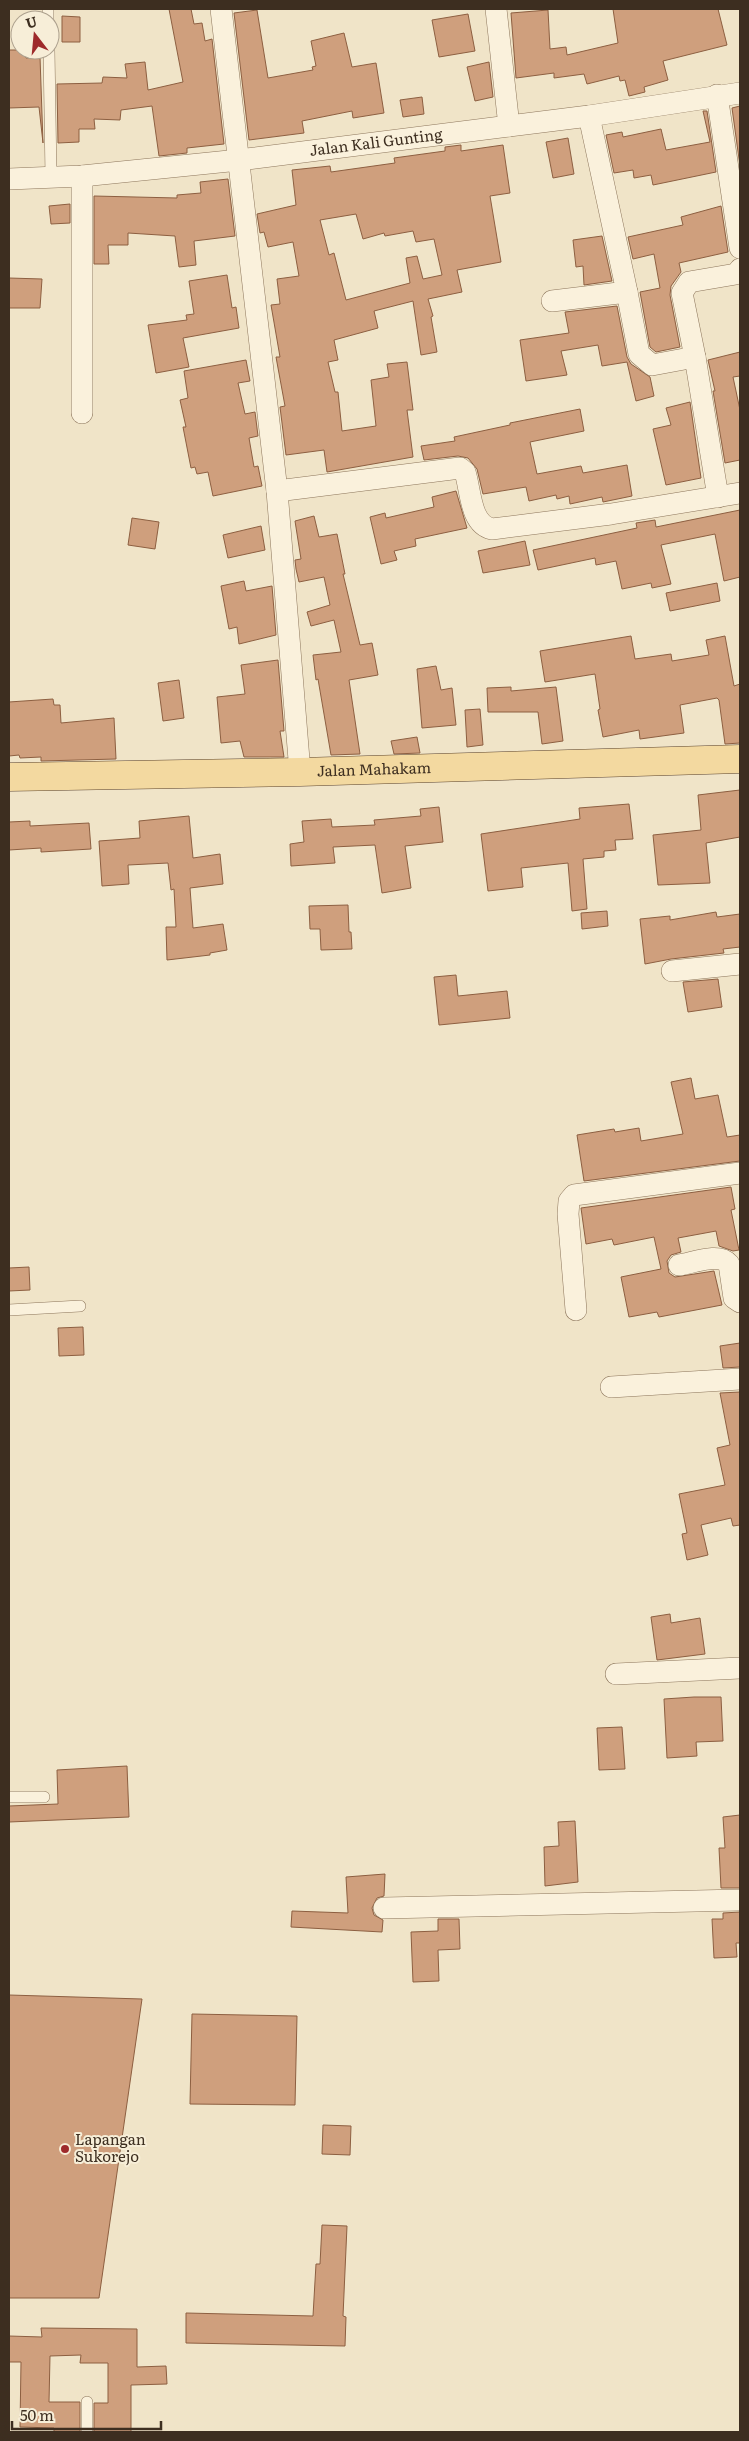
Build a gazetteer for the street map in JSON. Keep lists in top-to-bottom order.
{
  "streets": {
    "main road": ["Jalan Mahakam"],
    "street": ["Jalan Kali Gunting"]
  },
  "places": ["Lapangan Sukorejo"],
  "scale_bar": "50 m",
  "north": "top"
}
